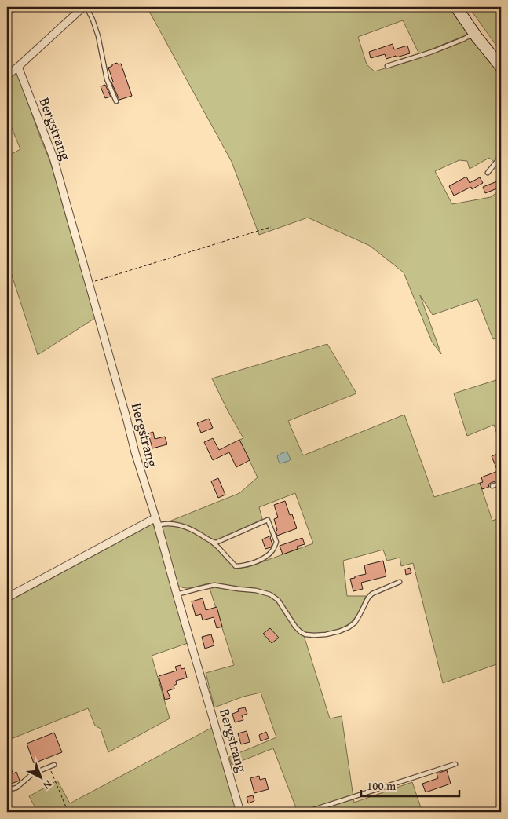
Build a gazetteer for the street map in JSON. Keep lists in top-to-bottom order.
{
  "streets": {
    "street": ["Bergstrang"]
  },
  "scale_bar": "100 m",
  "north": "bottom right"
}
